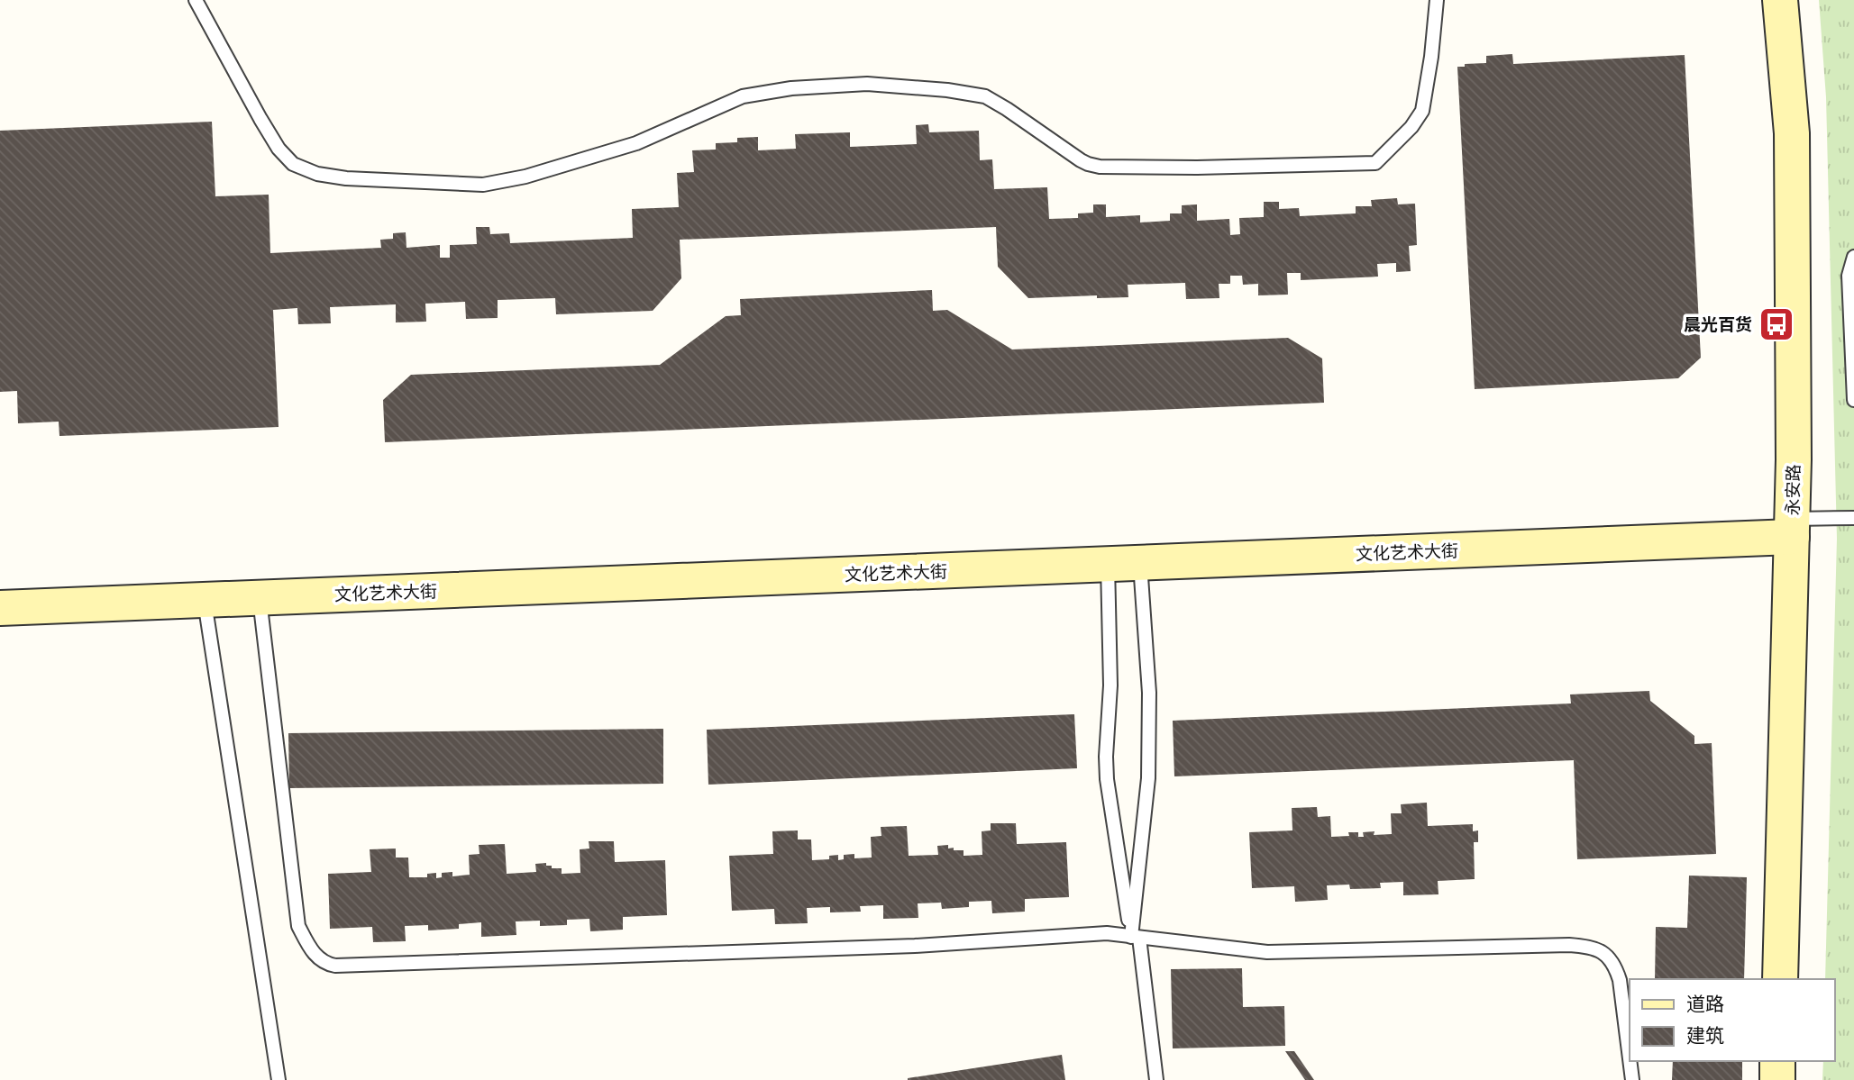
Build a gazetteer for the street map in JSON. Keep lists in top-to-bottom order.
{
  "streets": {
    "street": ["永安路", "文化艺术大街"]
  },
  "crossings": [
    ["永安路", "文化艺术大街"]
  ],
  "places": {
    "bus stop": ["晨光百货"]
  },
  "legend": ["道路", "建筑"]
}
